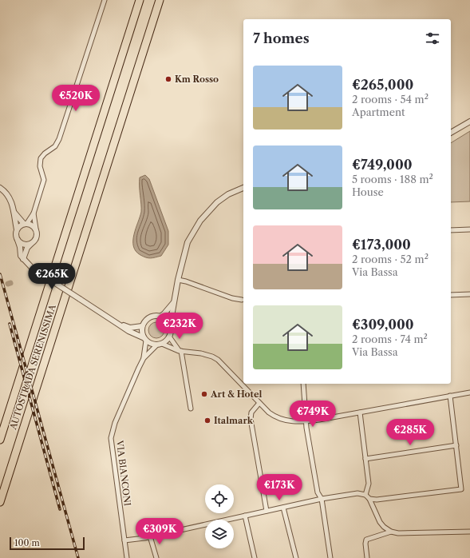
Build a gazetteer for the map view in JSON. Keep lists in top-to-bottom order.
{
  "streets": {
    "highway": ["AUTOSTRADA SERENISSIMA"],
    "street": ["VIA BIANCONI"]
  },
  "places": ["Km Rosso", "Art & Hotel", "Italmark"],
  "scale_bar": "100 m",
  "page": {
    "heading": "7 homes",
    "list": [
      {
        "name": "€265,000",
        "note": "2 rooms · 54 m² · Apartment"
      },
      {
        "name": "€749,000",
        "note": "5 rooms · 188 m² · House"
      },
      {
        "name": "€173,000",
        "note": "2 rooms · 52 m² · Via Bassa"
      },
      {
        "name": "€309,000",
        "note": "2 rooms · 74 m² · Via Bassa"
      }
    ],
    "price": [
      "€520K",
      "€265K",
      "€232K",
      "€749K",
      "€285K",
      "€173K",
      "€309K"
    ],
    "scale": "100 m"
  }
}
